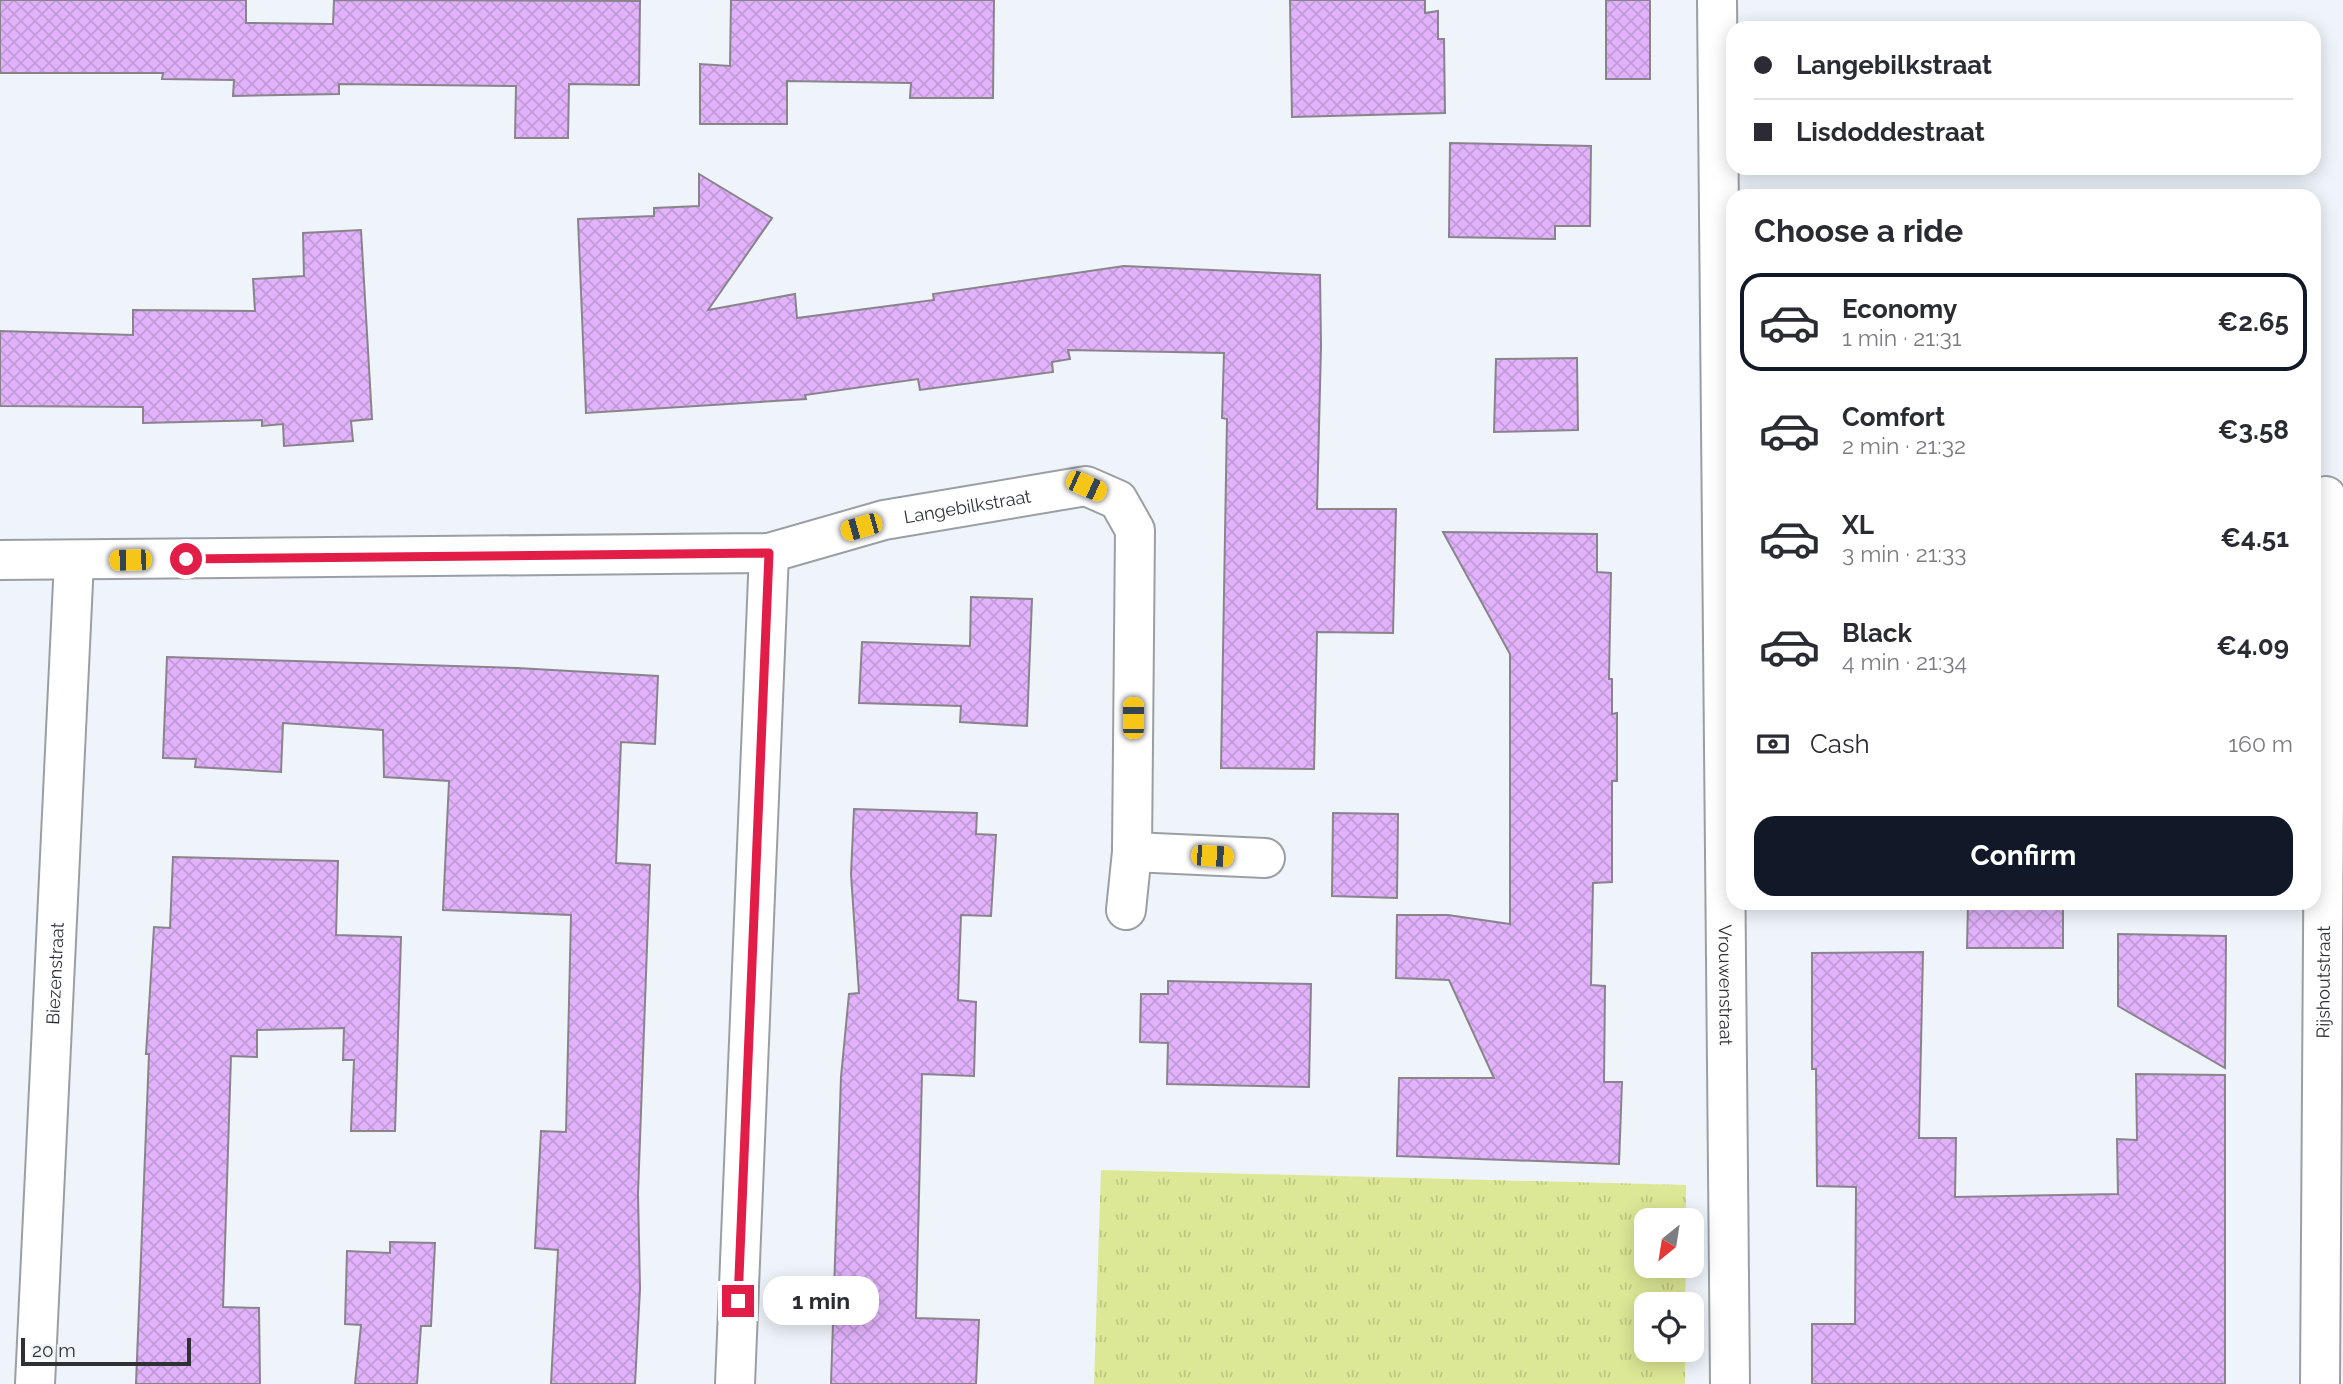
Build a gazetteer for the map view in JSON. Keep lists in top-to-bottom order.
{
  "streets": {
    "street": [
      "Langebilkstraat",
      "Biezenstraat",
      "Rijshoutstraat",
      "Vrouwenstraat"
    ]
  },
  "crossings": [
    ["Langebilkstraat", "Biezenstraat"]
  ],
  "scale_bar": "20 m",
  "north": "bottom left",
  "page": {
    "banner": ["Langebilkstraat", "Lisdoddestraat"],
    "heading": "Choose a ride",
    "list": [
      {
        "name": "Economy",
        "note": "1 min · 21:31",
        "value": "€2.65"
      },
      {
        "name": "Comfort",
        "note": "2 min · 21:32",
        "value": "€3.58"
      },
      {
        "name": "XL",
        "note": "3 min · 21:33",
        "value": "€4.51"
      },
      {
        "name": "Black",
        "note": "4 min · 21:34",
        "value": "€4.09"
      }
    ],
    "pay": ["Cash", "160 m"],
    "buttons": "Confirm",
    "bubble": "1 min",
    "scale": "20 m"
  }
}
